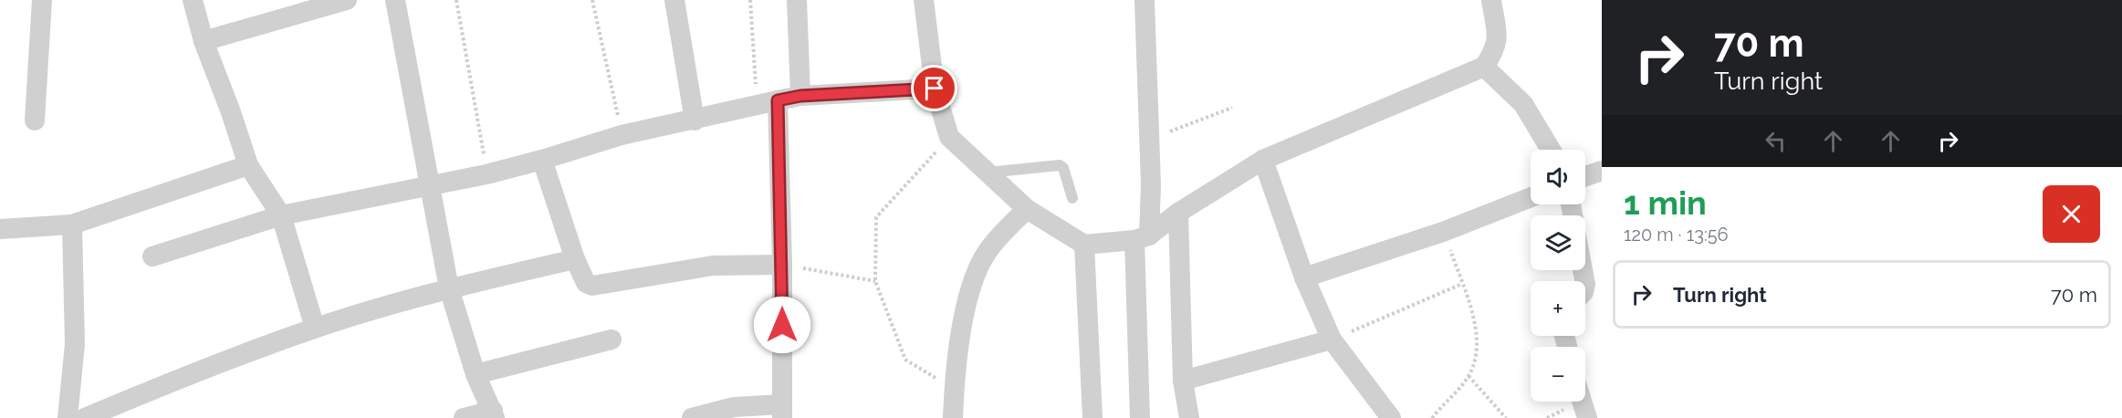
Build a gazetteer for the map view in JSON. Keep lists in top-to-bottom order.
{
  "page": {
    "turn": ["70 m", "Turn right"],
    "map_buttons": ["+", "−"],
    "heading": ["1 min", "120 m · 13:56"],
    "list": [
      {
        "name": "Turn right",
        "value": "70 m"
      }
    ]
  }
}
